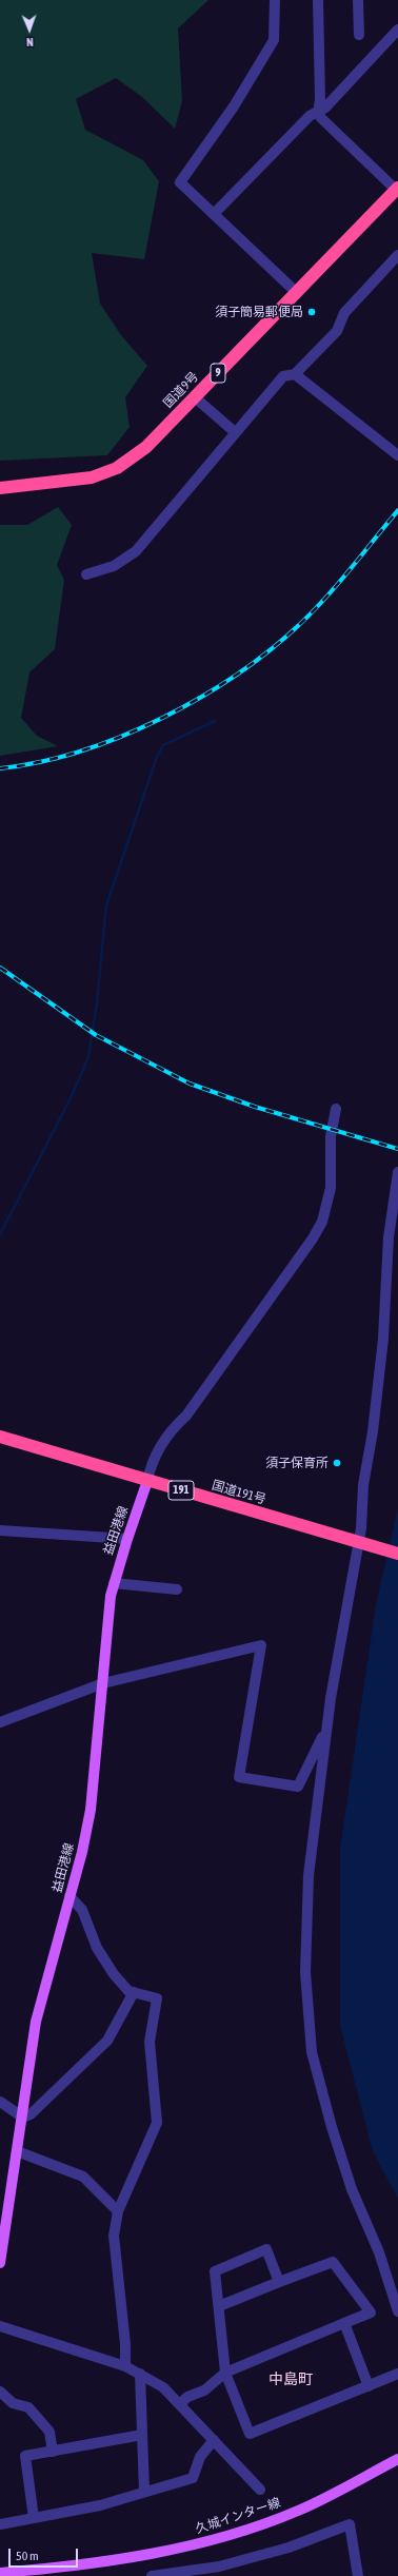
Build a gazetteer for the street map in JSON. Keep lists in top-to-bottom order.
{
  "streets": {
    "highway": [
      "9",
      "国道9号",
      "191",
      "国道191号"
    ],
    "main road": ["益田港線", "久城インター線"]
  },
  "crossings": [
    ["国道191号", "益田港線"]
  ],
  "districts": ["中島町"],
  "places": ["須子簡易郵便局", "須子保育所"],
  "scale_bar": "50 m",
  "north": "bottom"
}
